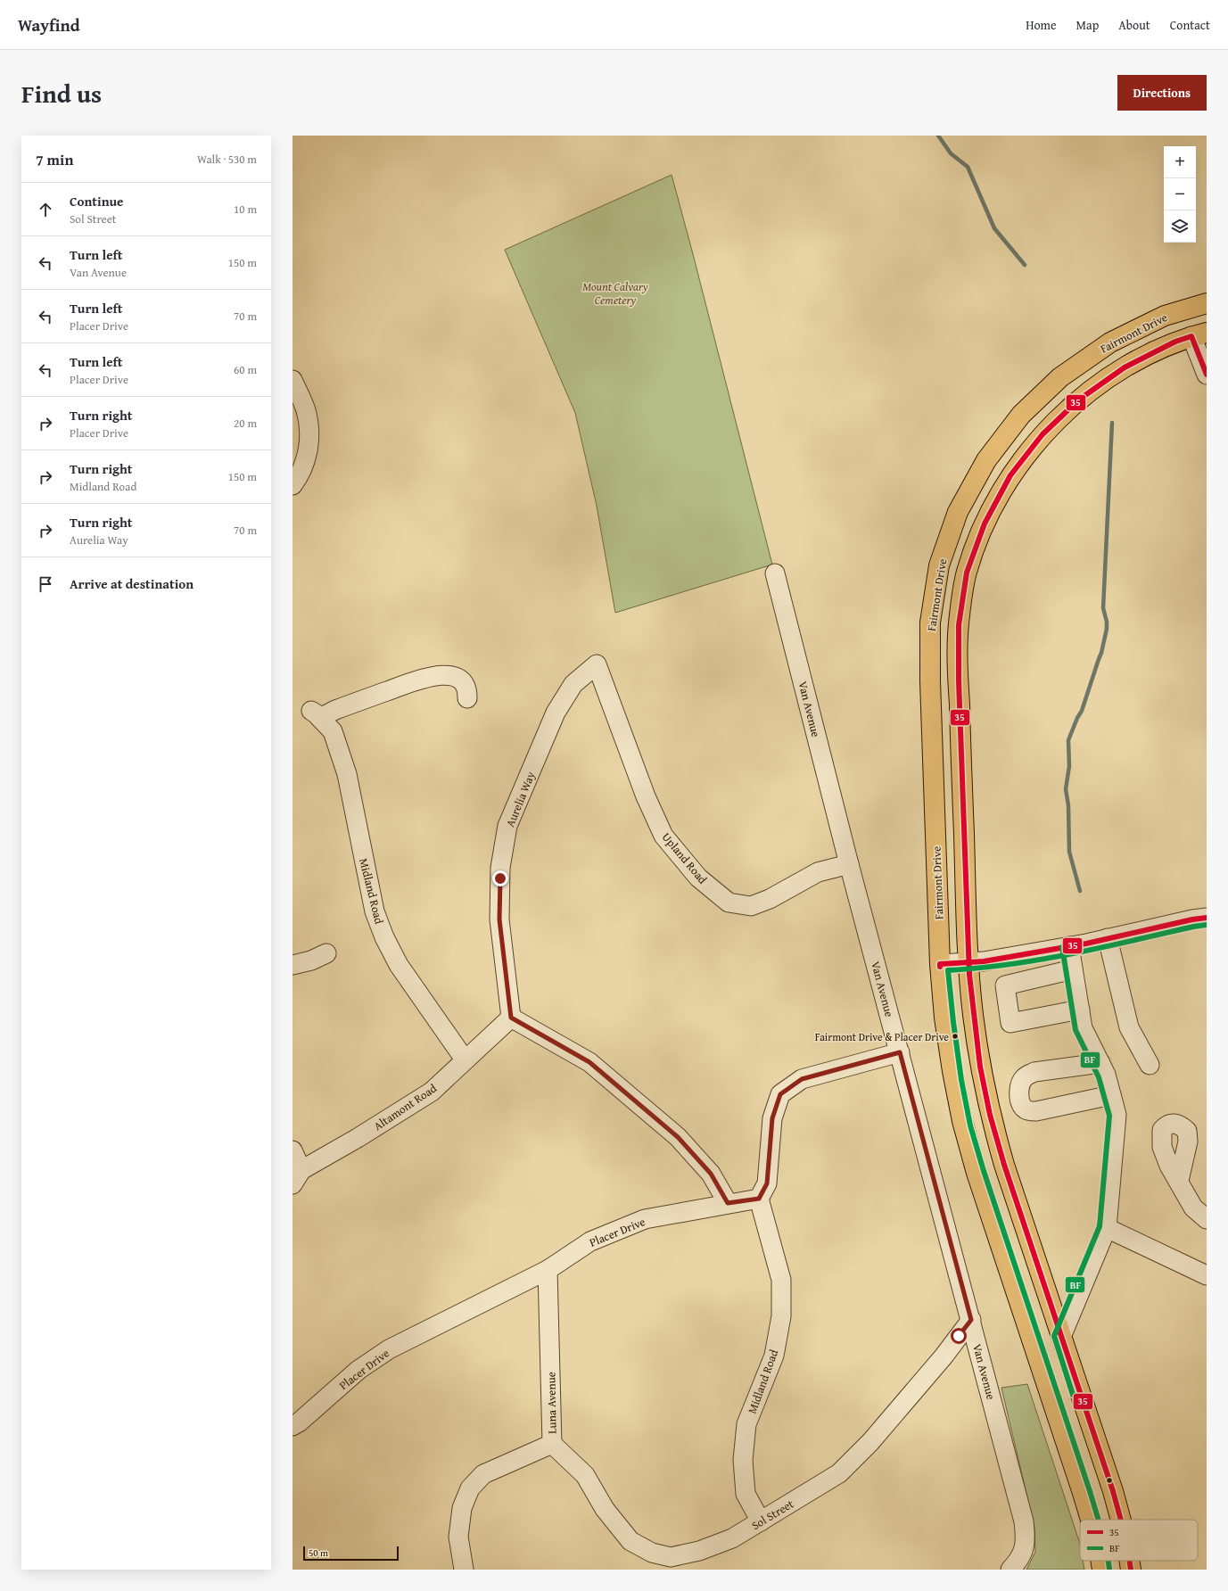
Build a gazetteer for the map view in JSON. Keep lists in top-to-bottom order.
{
  "streets": {
    "main road": ["Fairmont Drive"],
    "street": [
      "Van Avenue",
      "Aurelia Way",
      "Upland Road",
      "Midland Road",
      "Altamont Road",
      "Placer Drive",
      "Luna Avenue",
      "Sol Street"
    ]
  },
  "crossings": [
    ["Van Avenue", "Upland Road"],
    ["Van Avenue", "Sol Street"],
    ["Aurelia Way", "Upland Road"],
    ["Aurelia Way", "Altamont Road"],
    ["Midland Road", "Altamont Road"],
    ["Midland Road", "Placer Drive"],
    ["Midland Road", "Sol Street"],
    ["Placer Drive", "Luna Avenue"],
    ["Luna Avenue", "Sol Street"]
  ],
  "parks": ["Mount Calvary Cemetery"],
  "places": ["Fairmont Drive & Placer Drive"],
  "lines": ["transit line 35", "transit line BF"],
  "legend": ["35", "BF"],
  "scale_bar": "50 m",
  "page": {
    "header": "Wayfind",
    "nav": [
      "Home",
      "Map",
      "About",
      "Contact"
    ],
    "title": "Find us",
    "buttons": "Directions",
    "heading": ["7 min", "Walk · 530 m"],
    "map_buttons": ["+", "−"],
    "list": [
      ["Continue", "Sol Street", "10 m"],
      ["Turn left", "Van Avenue", "150 m"],
      ["Turn left", "Placer Drive", "70 m"],
      ["Turn left", "Placer Drive", "60 m"],
      ["Turn right", "Placer Drive", "20 m"],
      ["Turn right", "Midland Road", "150 m"],
      ["Turn right", "Aurelia Way", "70 m"],
      "Arrive at destination"
    ],
    "scale": "50 m"
  }
}
